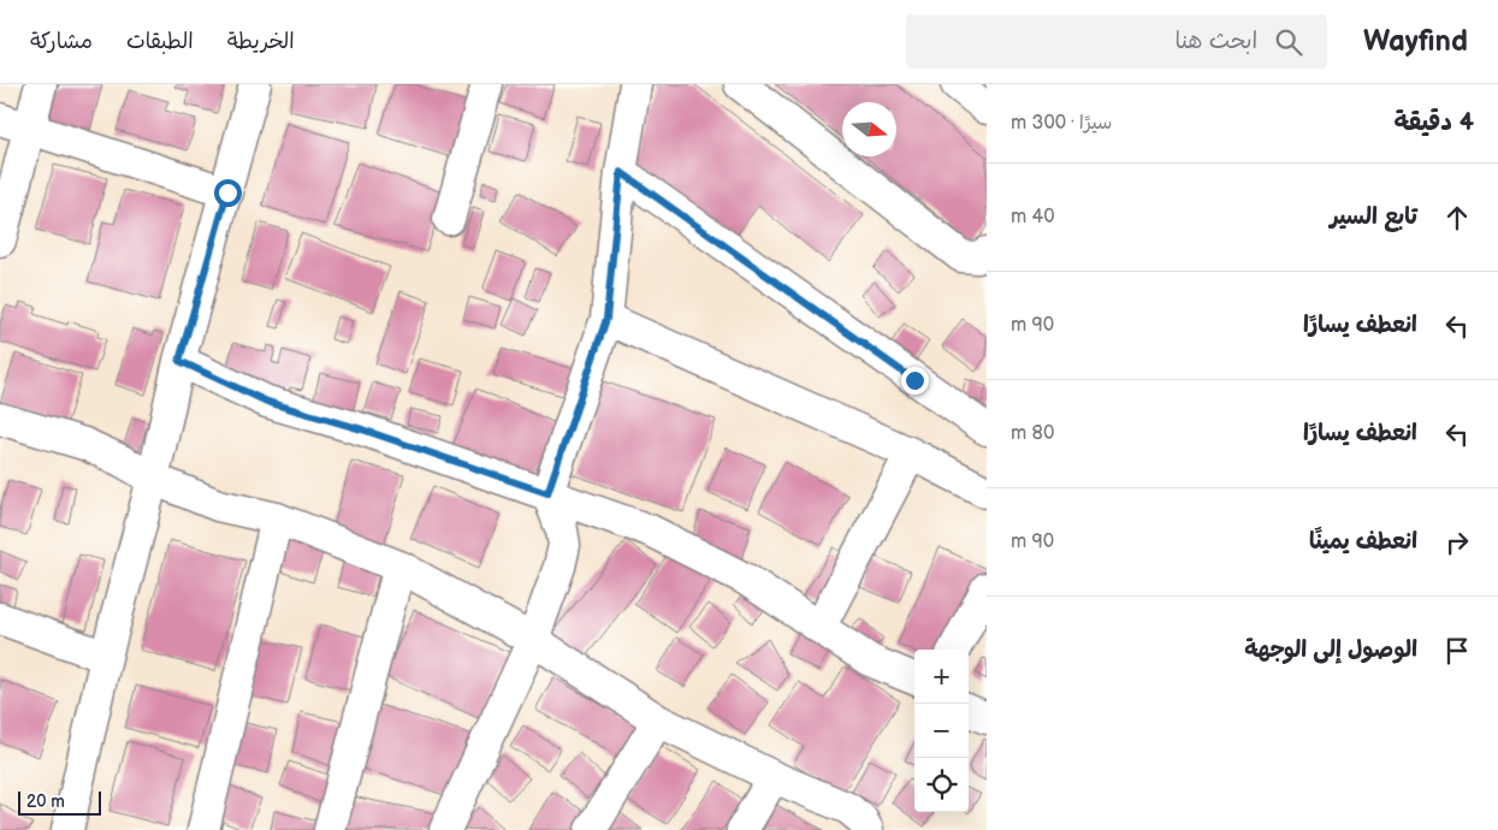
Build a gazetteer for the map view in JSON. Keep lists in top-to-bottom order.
{
  "scale_bar": "20 m",
  "north": "right",
  "page": {
    "header": "Wayfind",
    "search": "ابحث هنا",
    "nav": ["الخريطة", "الطبقات", "مشاركة"],
    "heading": ["4 دقيقة", "سيرًا · 300 m"],
    "list": [
      ["تابع السير", "40 m"],
      ["انعطف يسارًا", "90 m"],
      ["انعطف يسارًا", "80 m"],
      ["انعطف يمينًا", "90 m"],
      "الوصول إلى الوجهة"
    ],
    "map_buttons": ["+", "−"],
    "scale": "20 m"
  }
}
